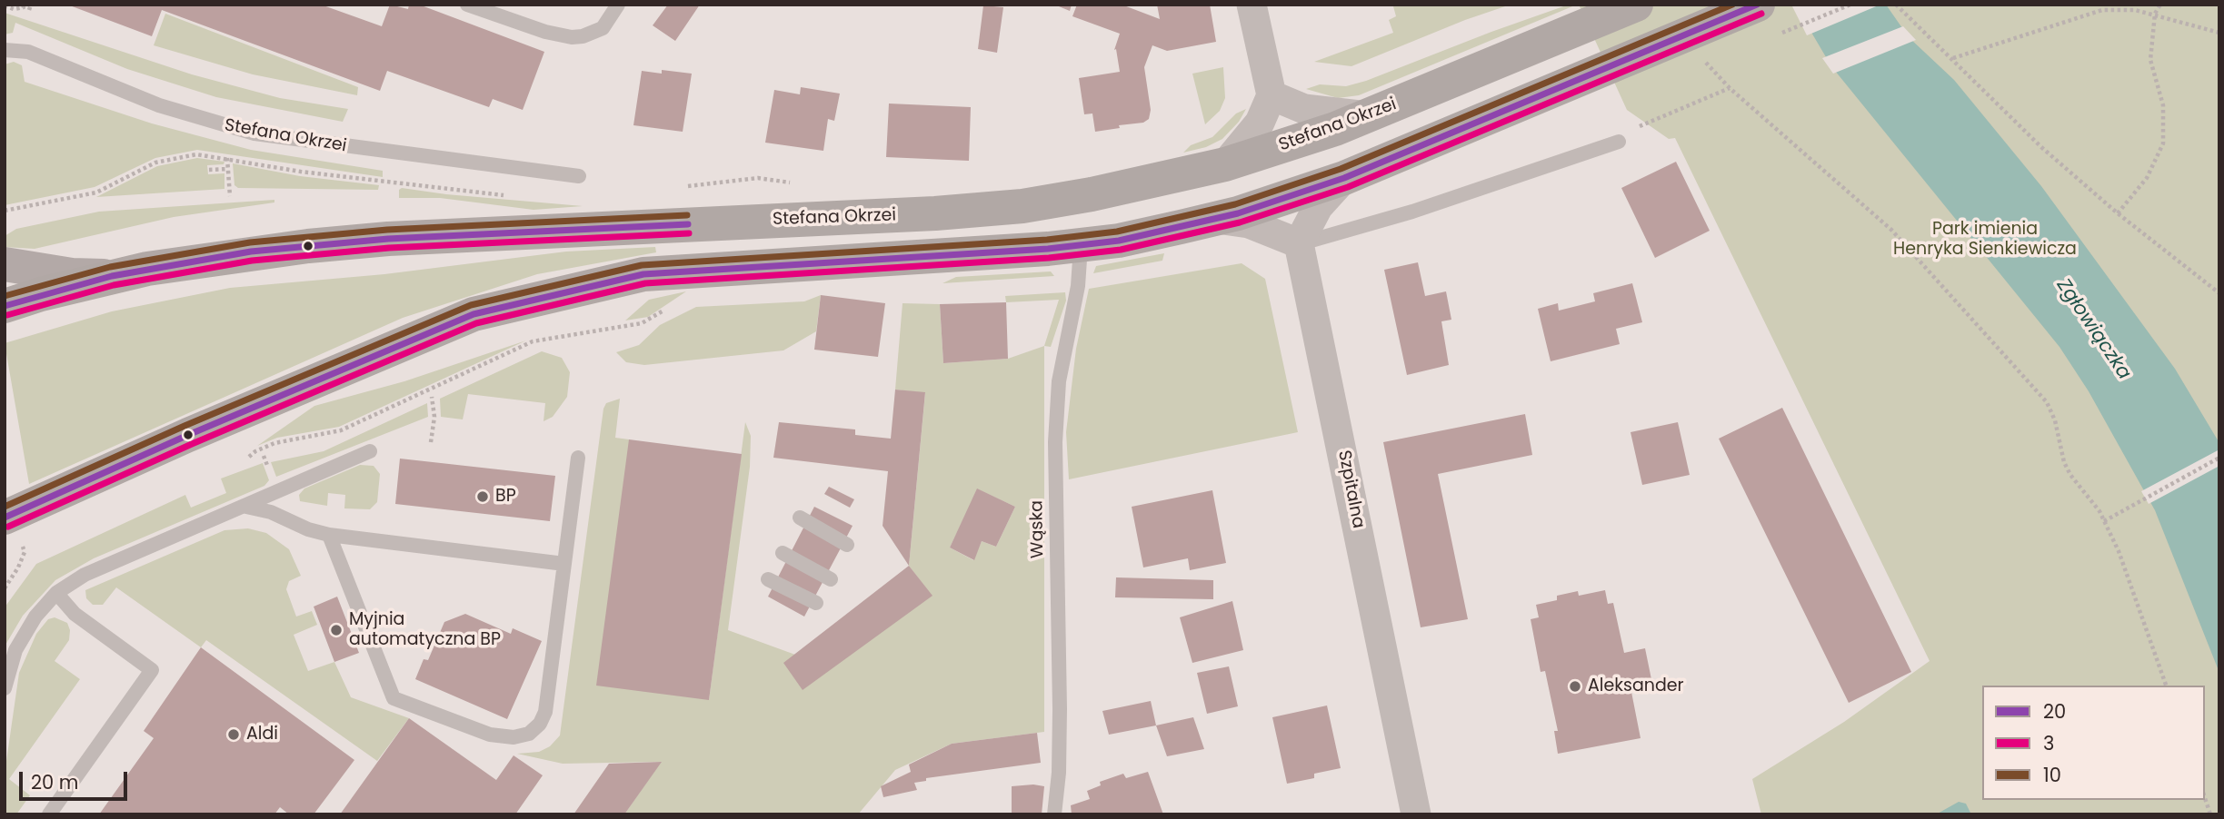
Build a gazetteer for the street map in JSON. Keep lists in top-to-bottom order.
{
  "streets": {
    "main road": ["Stefana Okrzei"],
    "street": ["Szpitalna"],
    "lane": ["Wąska"]
  },
  "water": ["Zgłowiączka"],
  "parks": ["Park imienia Henryka Sienkiewicza"],
  "places": [
    "BP",
    "Myjnia automatyczna BP",
    "Aleksander",
    "Aldi"
  ],
  "lines": ["transit line 20", "transit line 10", "transit line 3"],
  "legend": ["20", "3", "10"],
  "scale_bar": "20 m"
}
